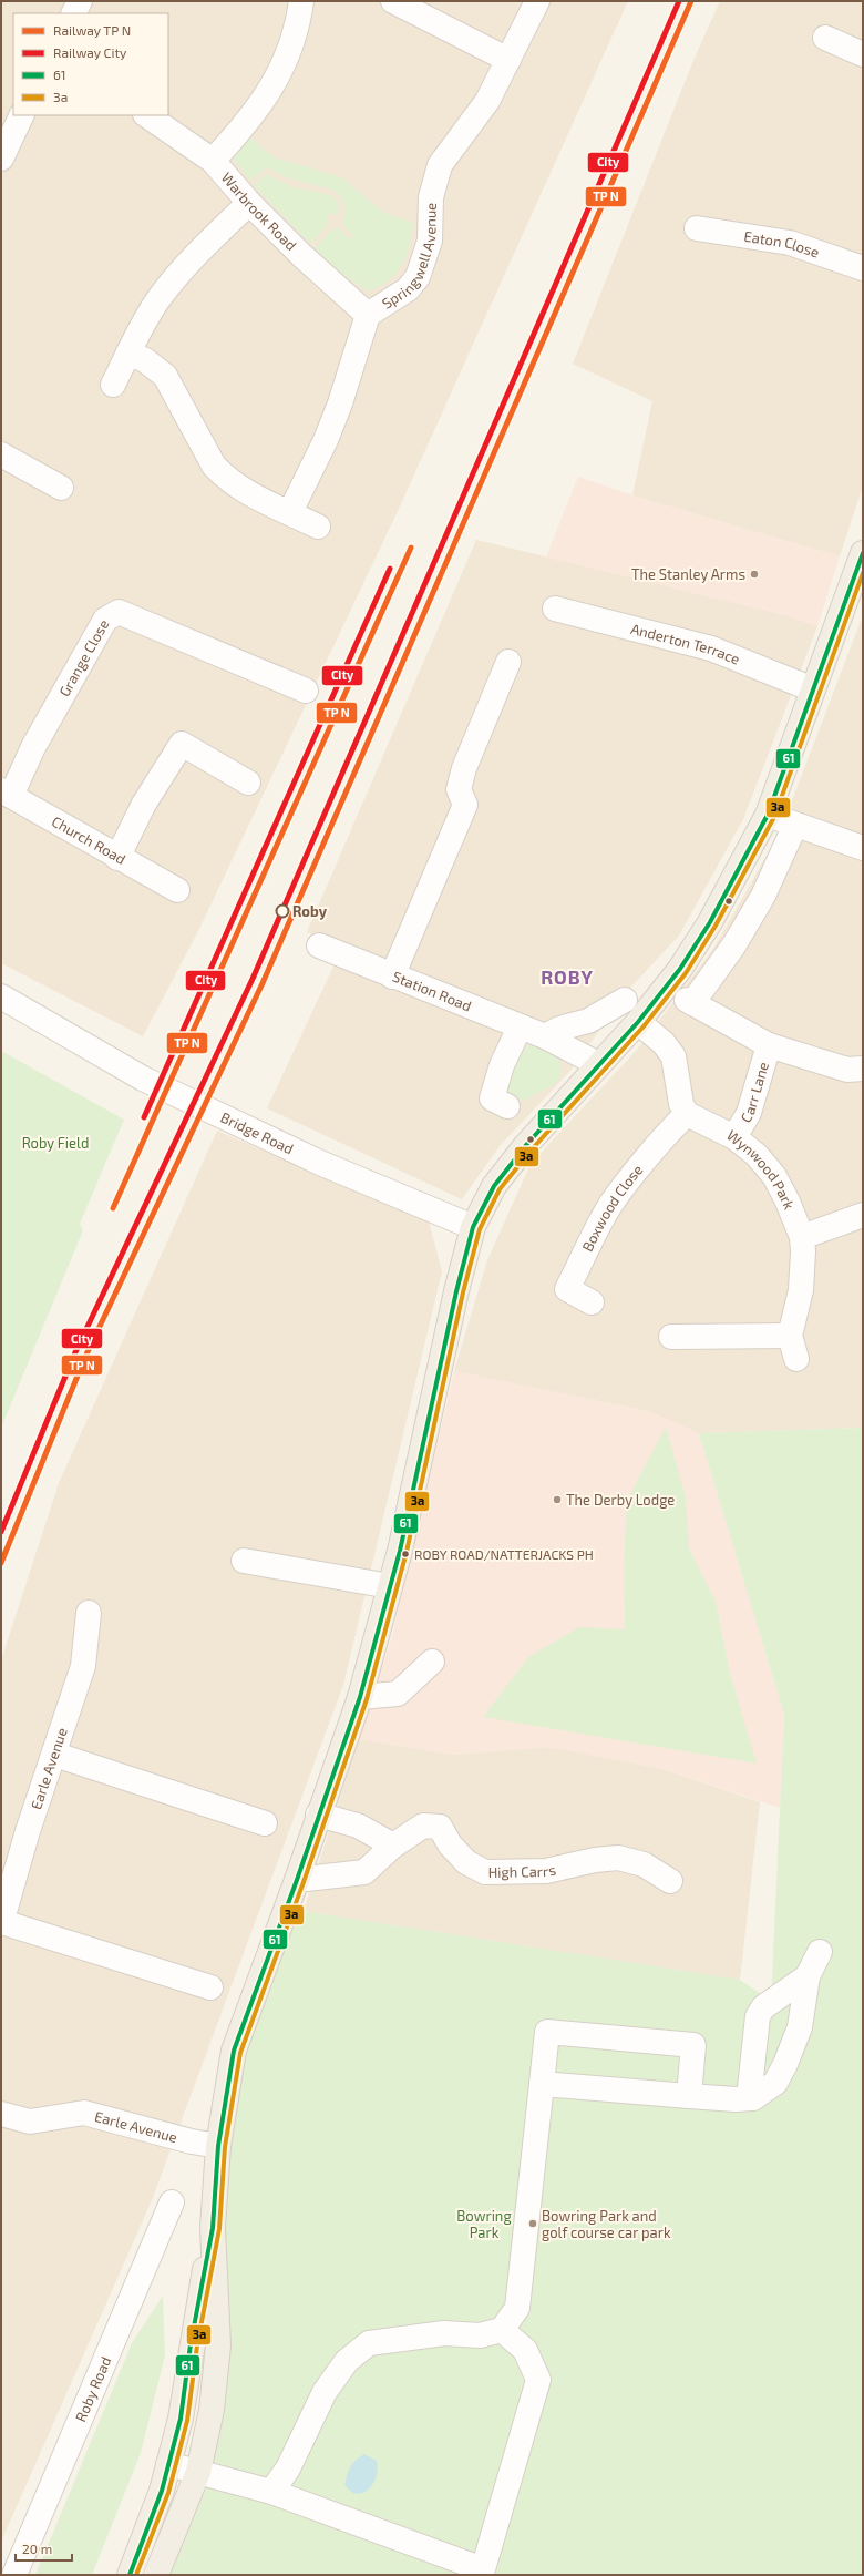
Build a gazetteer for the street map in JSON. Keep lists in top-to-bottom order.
{
  "streets": {
    "street": [
      "Warbrook Road",
      "Eaton Close",
      "Springwell Avenue",
      "Anderton Terrace",
      "Grange Close",
      "Church Road",
      "Station Road",
      "Carr Lane",
      "Bridge Road",
      "Wynwood Park",
      "Boxwood Close",
      "Earle Avenue",
      "High Carrs",
      "Roby Road"
    ]
  },
  "crossings": [
    ["Warbrook Road", "Springwell Avenue"],
    ["Grange Close", "Church Road"],
    ["Carr Lane", "Wynwood Park"],
    ["Wynwood Park", "Boxwood Close"]
  ],
  "districts": ["ROBY"],
  "parks": ["Roby Field", "Bowring Park"],
  "places": [
    "The Stanley Arms",
    "Roby",
    "The Derby Lodge",
    "ROBY ROAD/NATTERJACKS PH",
    "Bowring Park and golf course car park"
  ],
  "lines": ["rail line City", "transit line 61", "transit line 3a"],
  "legend": [
    "Railway TP N",
    "Railway City",
    "61",
    "3a"
  ],
  "scale_bar": "20 m"
}
